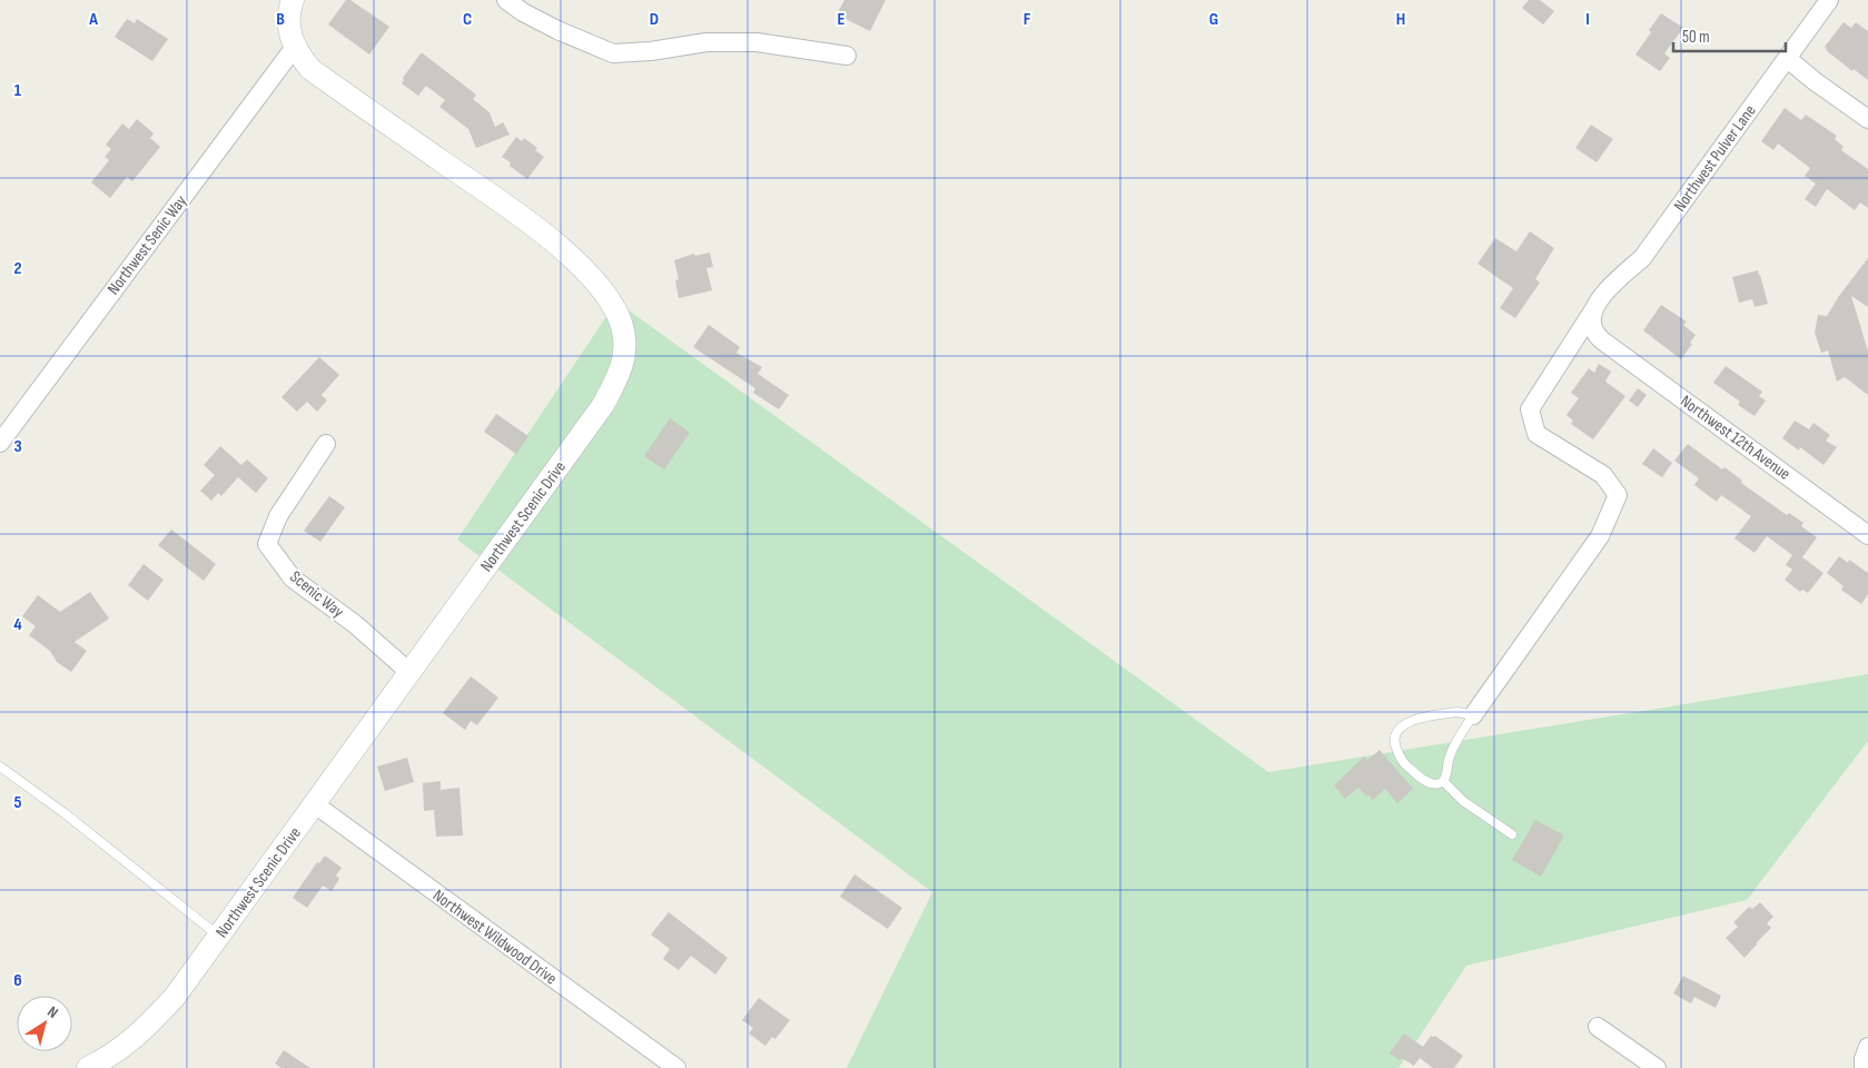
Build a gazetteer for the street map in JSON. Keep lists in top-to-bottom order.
{
  "streets": {
    "street": [
      "Northwest Pulver Lane",
      "Northwest Senic Way",
      "Northwest 12th Avenue",
      "Northwest Scenic Drive",
      "Scenic Way",
      "Northwest Wildwood Drive"
    ]
  },
  "crossings": [
    ["Northwest Pulver Lane", "Northwest 12th Avenue"],
    ["Northwest Senic Way", "Northwest Scenic Drive"],
    ["Northwest Scenic Drive", "Scenic Way"],
    ["Northwest Scenic Drive", "Northwest Wildwood Drive"]
  ],
  "scale_bar": "50 m",
  "north": "top right",
  "grid": {
    "columns": [
      "A",
      "B",
      "C",
      "D",
      "E",
      "F",
      "G",
      "H",
      "I"
    ],
    "rows": [
      "1",
      "2",
      "3",
      "4",
      "5",
      "6"
    ]
  }
}
